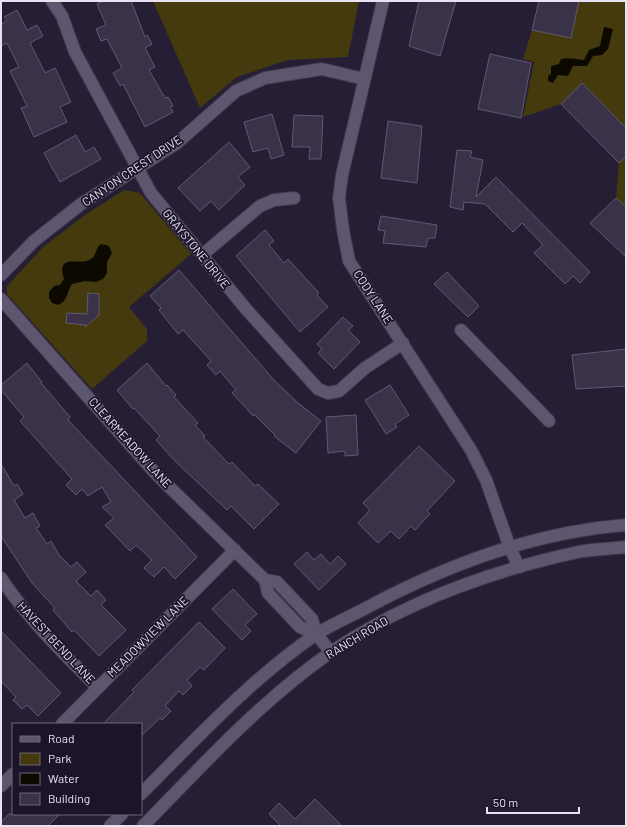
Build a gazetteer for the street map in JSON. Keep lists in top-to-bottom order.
{
  "streets": {
    "street": [
      "CANYON CREST DRIVE",
      "GRAYSTONE DRIVE",
      "CODY LANE",
      "CLEARMEADOW LANE",
      "MEADOWVIEW LANE",
      "RANCH ROAD",
      "HAVEST BEND LANE"
    ]
  },
  "crossings": [
    ["CANYON CREST DRIVE", "GRAYSTONE DRIVE"],
    ["CANYON CREST DRIVE", "CODY LANE"],
    ["GRAYSTONE DRIVE", "CODY LANE"],
    ["CODY LANE", "RANCH ROAD"],
    ["CLEARMEADOW LANE", "MEADOWVIEW LANE"],
    ["CLEARMEADOW LANE", "RANCH ROAD"],
    ["MEADOWVIEW LANE", "HAVEST BEND LANE"]
  ],
  "legend": [
    "Road",
    "Park",
    "Water",
    "Building"
  ],
  "scale_bar": "50 m"
}
